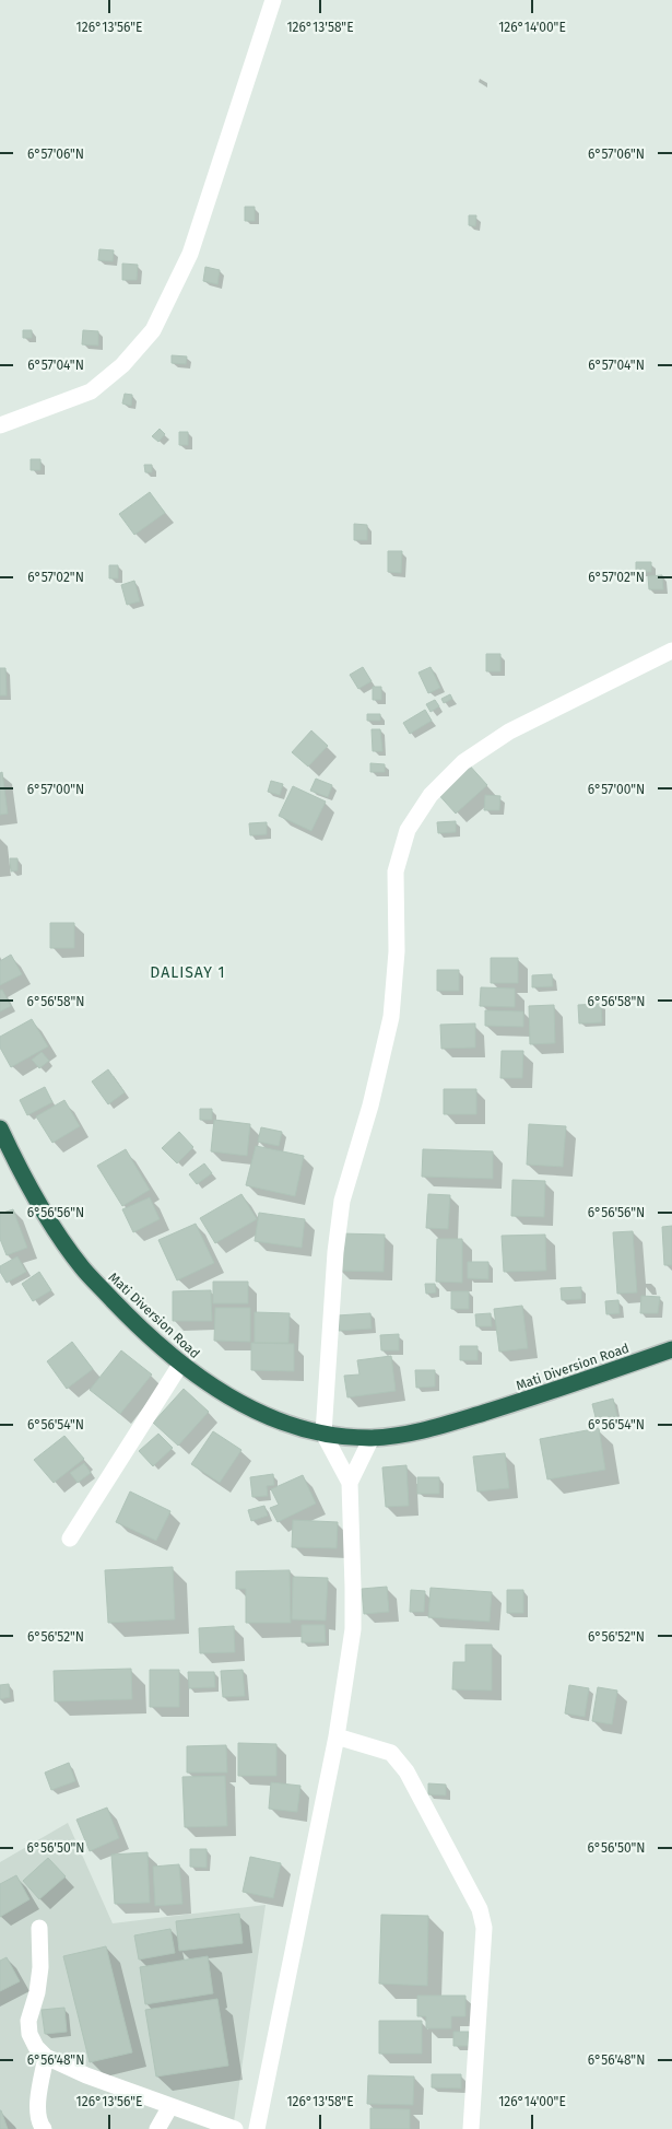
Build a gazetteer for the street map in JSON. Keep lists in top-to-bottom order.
{
  "streets": {
    "highway": ["Mati Diversion Road"]
  },
  "districts": ["DALISAY 1"],
  "coordinates": [
    "126°13'56\"E",
    "126°13'58\"E",
    "126°14'00\"E",
    "6°57'06\"N",
    "6°57'04\"N",
    "6°57'02\"N",
    "6°57'00\"N",
    "6°56'58\"N",
    "6°56'56\"N",
    "6°56'54\"N",
    "6°56'52\"N",
    "6°56'50\"N",
    "6°56'48\"N"
  ]
}
